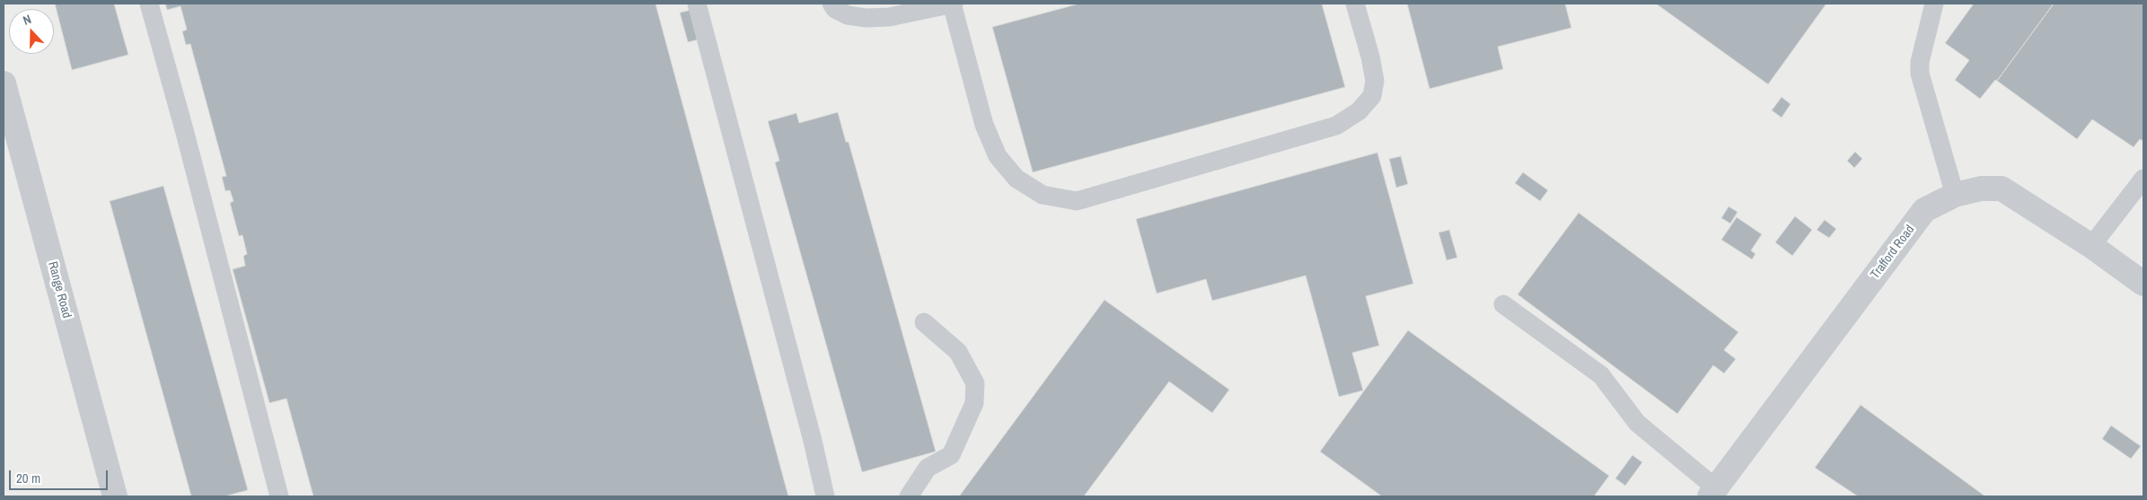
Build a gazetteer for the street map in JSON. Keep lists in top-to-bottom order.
{
  "streets": {
    "street": ["Trafford Road", "Range Road"]
  },
  "scale_bar": "20 m",
  "north": "top"
}
